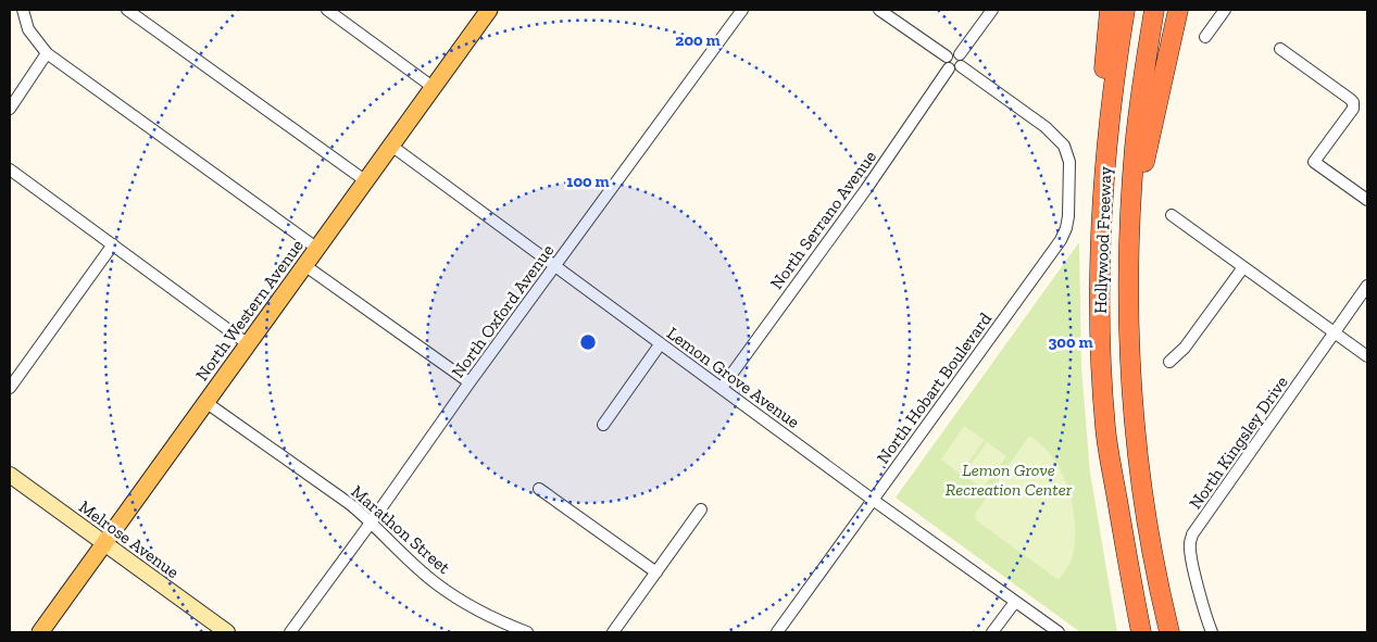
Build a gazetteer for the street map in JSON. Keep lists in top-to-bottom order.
{
  "streets": {
    "highway": ["Hollywood Freeway"],
    "main road": ["North Western Avenue", "Melrose Avenue"],
    "street": [
      "North Serrano Avenue",
      "North Oxford Avenue",
      "Lemon Grove Avenue",
      "North Hobart Boulevard",
      "North Kingsley Drive",
      "Marathon Street"
    ]
  },
  "crossings": [
    ["North Serrano Avenue", "Lemon Grove Avenue"],
    ["North Serrano Avenue", "North Hobart Boulevard"],
    ["North Western Avenue", "Lemon Grove Avenue"],
    ["North Western Avenue", "Marathon Street"],
    ["North Western Avenue", "Melrose Avenue"],
    ["North Oxford Avenue", "Lemon Grove Avenue"],
    ["North Oxford Avenue", "Marathon Street"],
    ["Lemon Grove Avenue", "North Hobart Boulevard"]
  ],
  "parks": ["Lemon Grove Recreation Center"],
  "rings": ["200 m", "100 m", "300 m"]
}
